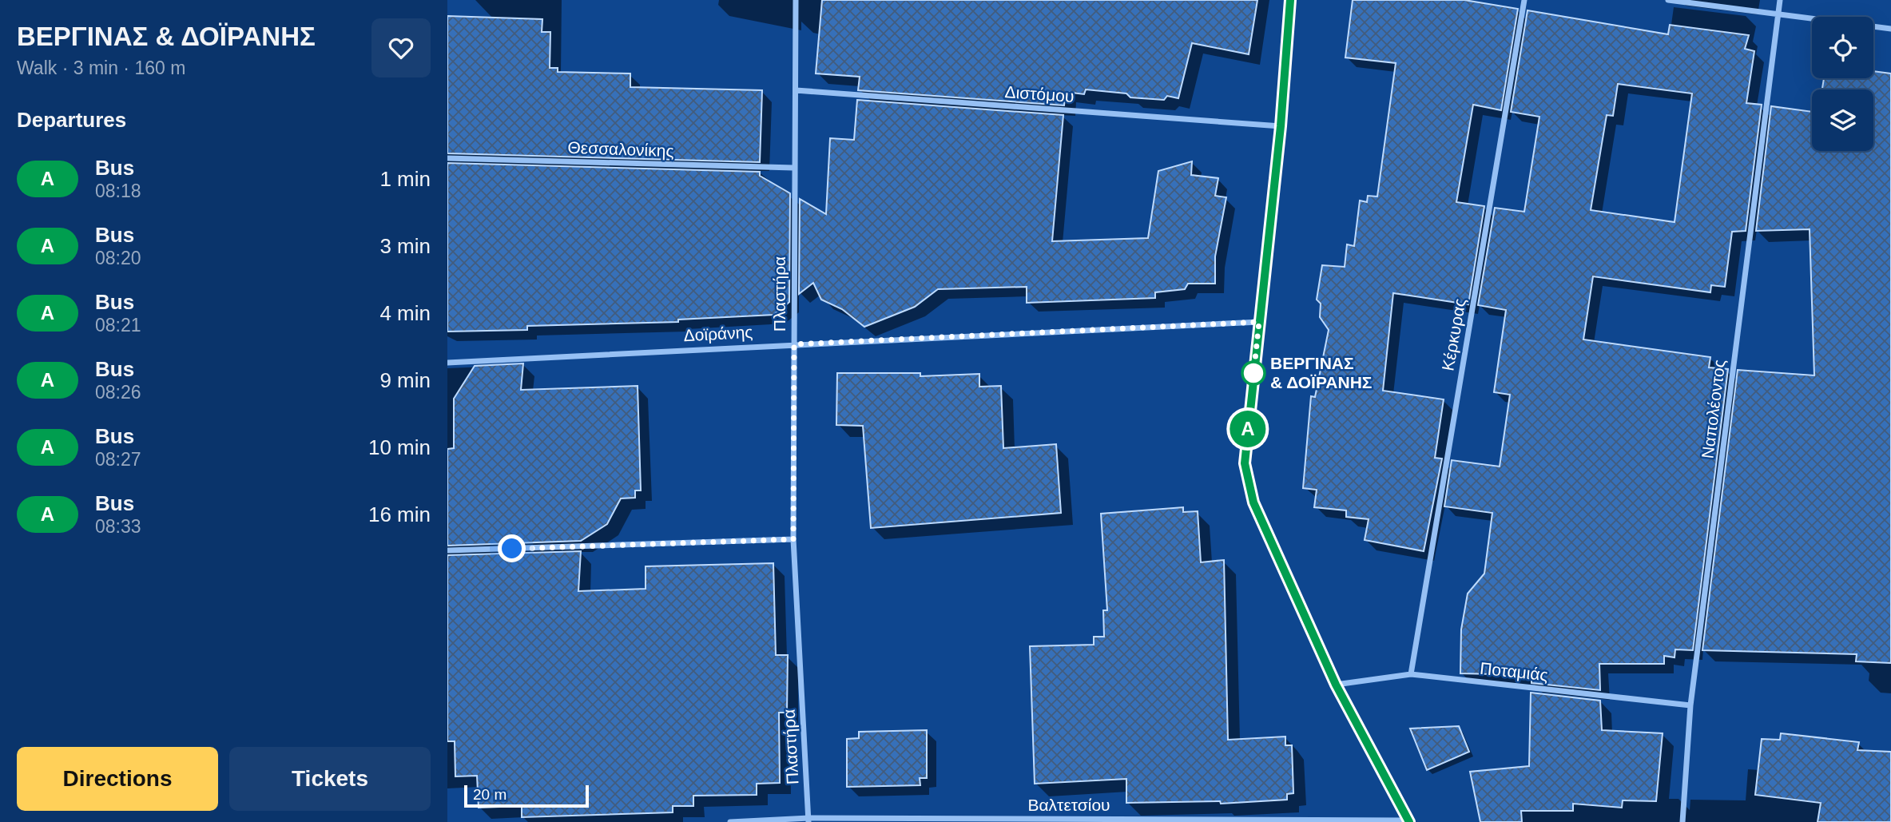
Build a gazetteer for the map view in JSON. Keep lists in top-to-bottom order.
{
  "streets": {
    "street": [
      "Διστόμου",
      "Θεσσαλονίκης",
      "Πλαστήρα",
      "Δοϊράνης",
      "Κέρκυρας",
      "Ναπολέοντος",
      "Ποταμιάς",
      "Βαλτετσίου"
    ]
  },
  "crossings": [
    ["Διστόμου", "Πλαστήρα"],
    ["Θεσσαλονίκης", "Πλαστήρα"],
    ["Πλαστήρα", "Δοϊράνης"],
    ["Πλαστήρα", "Βαλτετσίου"],
    ["Κέρκυρας", "Ποταμιάς"],
    ["Ναπολέοντος", "Ποταμιάς"]
  ],
  "places": ["ΒΕΡΓΙΝΑΣ & ΔΟΪΡΑΝΗΣ"],
  "lines": ["bus line Α"],
  "scale_bar": "20 m",
  "page": {
    "heading": [
      ["ΒΕΡΓΙΝΑΣ & ΔΟΪΡΑΝΗΣ", "Walk · 3 min · 160 m"],
      "Departures"
    ],
    "on_map": "Α",
    "list": [
      {
        "mark": "Α",
        "name": "Bus",
        "note": "08:18",
        "value": "1 min"
      },
      {
        "mark": "Α",
        "name": "Bus",
        "note": "08:20",
        "value": "3 min"
      },
      {
        "mark": "Α",
        "name": "Bus",
        "note": "08:21",
        "value": "4 min"
      },
      {
        "mark": "Α",
        "name": "Bus",
        "note": "08:26",
        "value": "9 min"
      },
      {
        "mark": "Α",
        "name": "Bus",
        "note": "08:27",
        "value": "10 min"
      },
      {
        "mark": "Α",
        "name": "Bus",
        "note": "08:33",
        "value": "16 min"
      }
    ],
    "buttons": ["Directions", "Tickets"],
    "scale": "20 m"
  }
}
